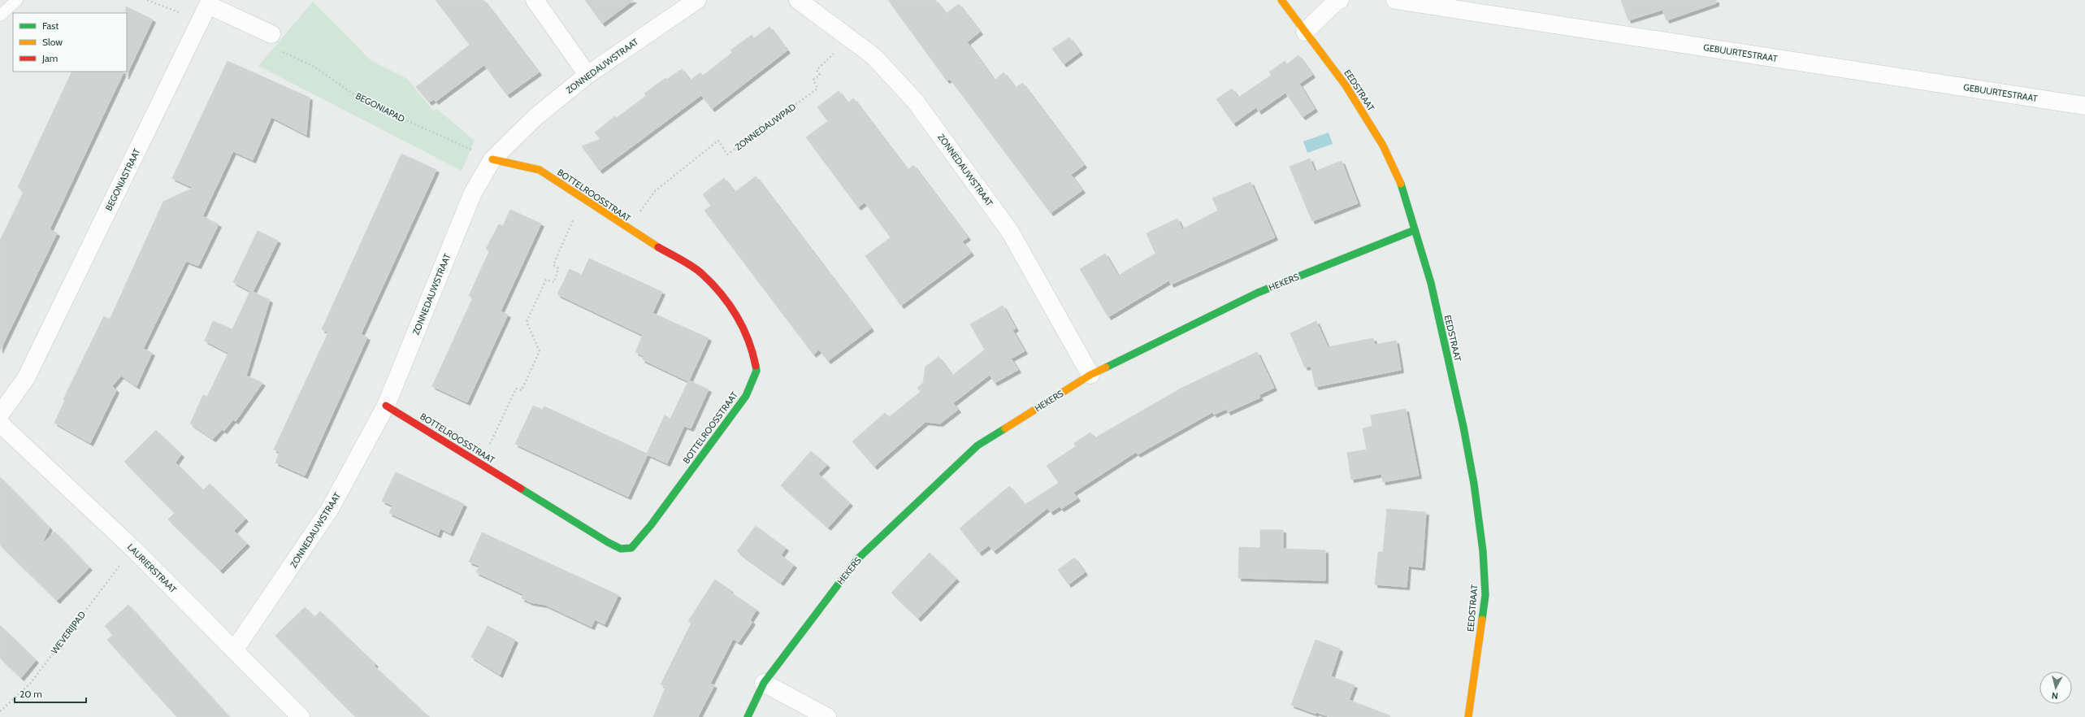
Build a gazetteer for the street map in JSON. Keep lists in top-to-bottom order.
{
  "streets": {
    "street": [
      "GEBUURTESTRAAT",
      "ZONNEDAUWSTRAAT",
      "EEDSTRAAT",
      "BEGONIASTRAAT",
      "BOTTELROOSSTRAAT",
      "HEKERS",
      "LAURIERSTRAAT"
    ],
    "path": ["BEGONIAPAD", "ZONNEDAUWPAD", "WEVERIJPAD"]
  },
  "crossings": [
    ["ZONNEDAUWSTRAAT", "BEGONIAPAD"],
    ["ZONNEDAUWSTRAAT", "ZONNEDAUWPAD"],
    ["ZONNEDAUWSTRAAT", "BOTTELROOSSTRAAT"],
    ["ZONNEDAUWSTRAAT", "HEKERS"],
    ["ZONNEDAUWSTRAAT", "LAURIERSTRAAT"],
    ["EEDSTRAAT", "HEKERS"],
    ["BEGONIAPAD", "BOTTELROOSSTRAAT"],
    ["ZONNEDAUWPAD", "BOTTELROOSSTRAAT"],
    ["LAURIERSTRAAT", "WEVERIJPAD"]
  ],
  "legend": ["Fast", "Slow", "Jam"],
  "scale_bar": "20 m",
  "north": "bottom"
}
